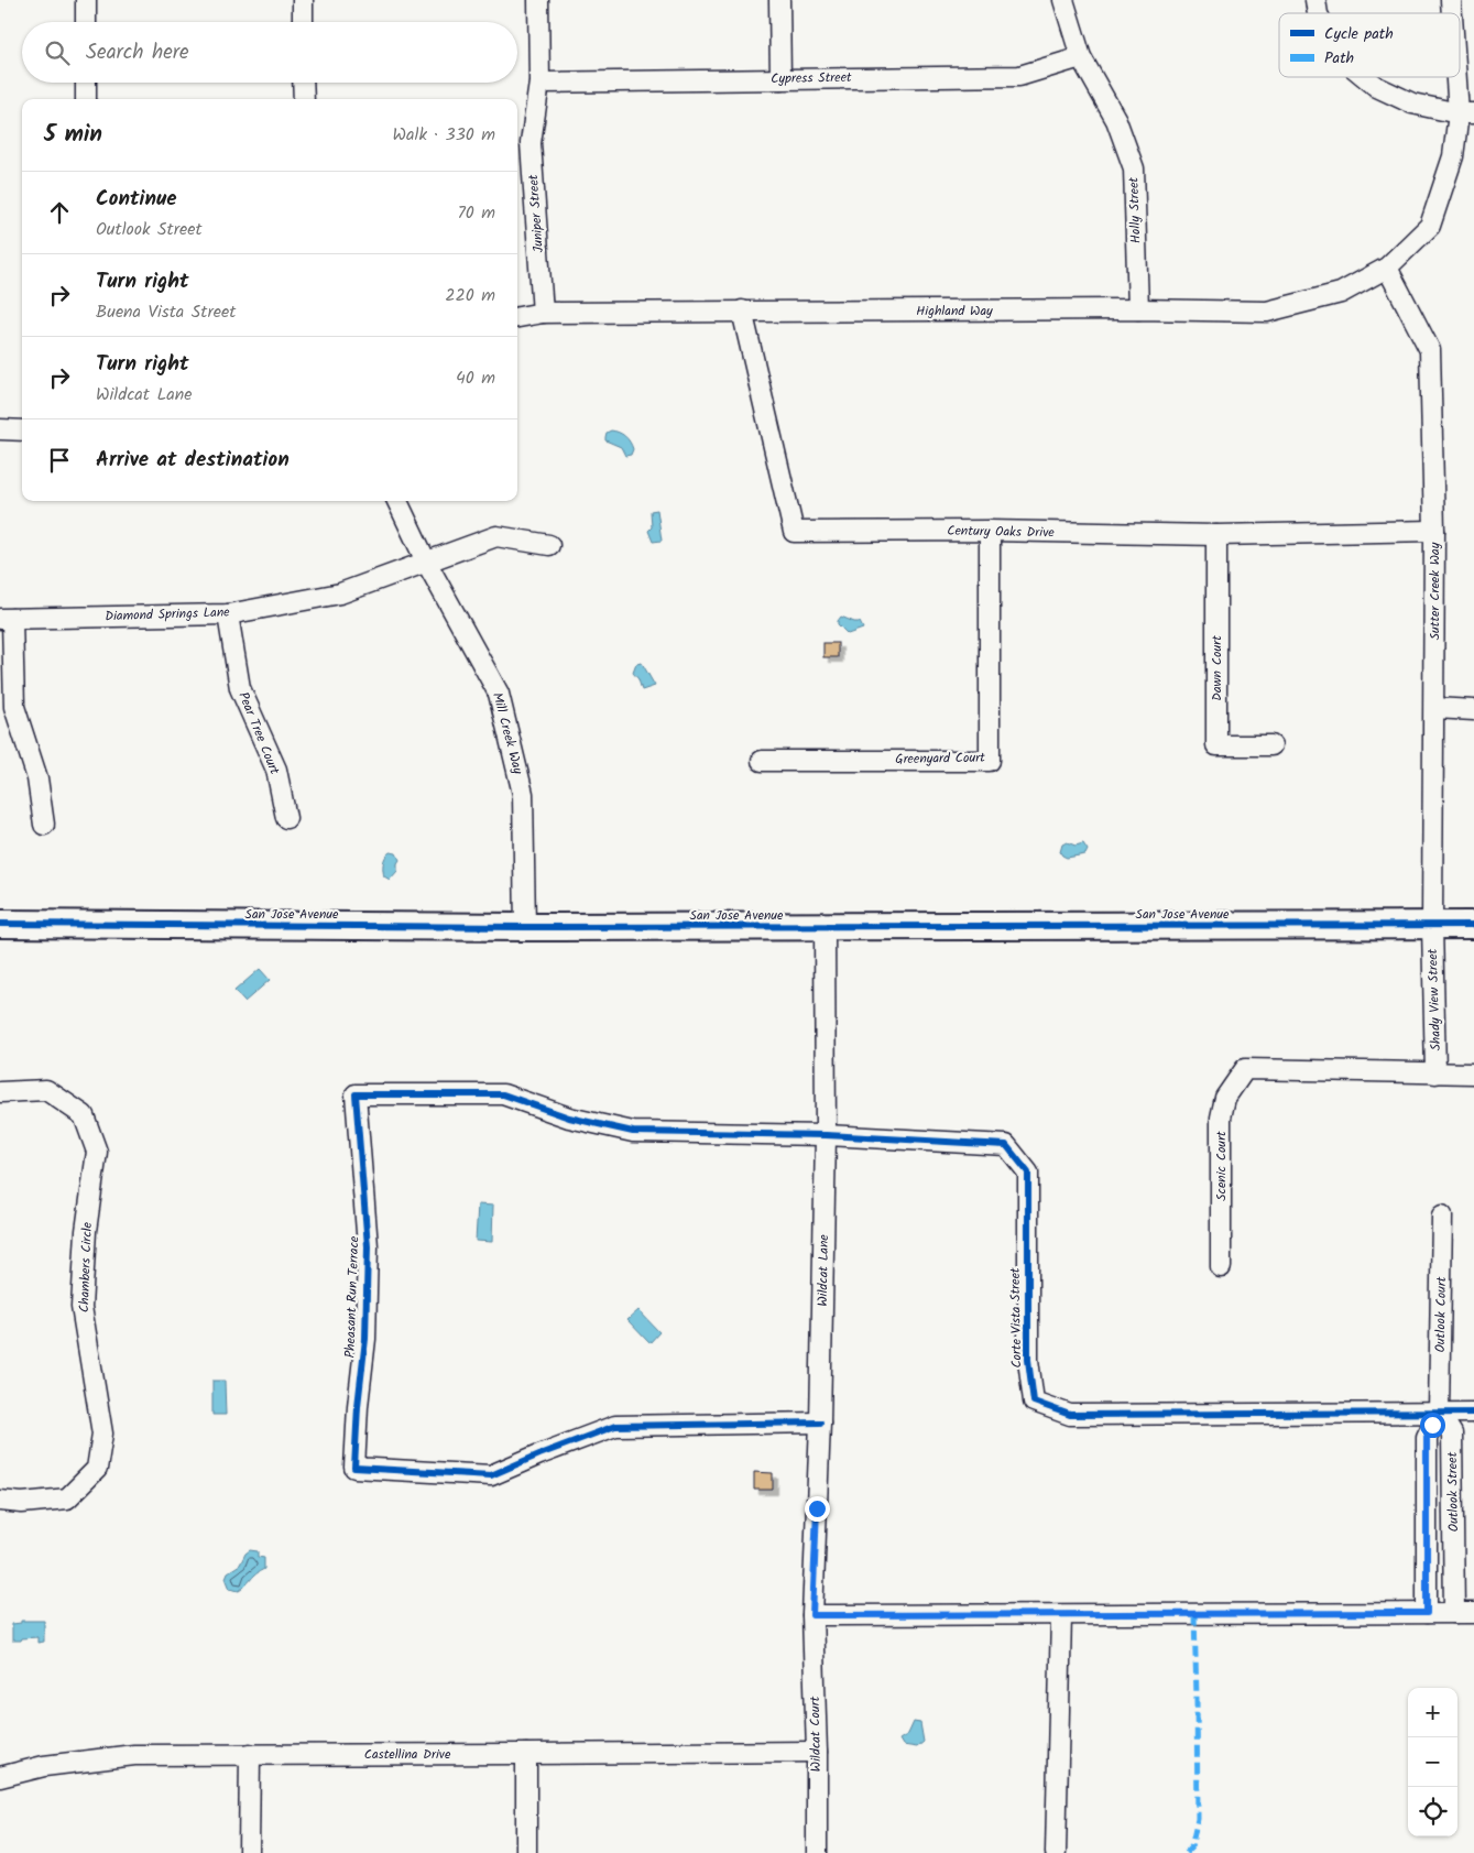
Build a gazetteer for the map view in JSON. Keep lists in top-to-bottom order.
{
  "streets": {
    "street": [
      "Cypress Street",
      "Holly Street",
      "Juniper Street",
      "Highland Way",
      "Century Oaks Drive",
      "Sutter Creek Way",
      "Diamond Springs Lane",
      "Dawn Court",
      "Pear Tree Court",
      "Mill Creek Way",
      "Greenyard Court",
      "San Jose Avenue",
      "Shady View Street",
      "Scenic Court",
      "Chambers Circle",
      "Wildcat Lane",
      "Pheasant Run Terrace",
      "Outlook Court",
      "Corte Vista Street",
      "Outlook Street",
      "Wildcat Court",
      "Castellina Drive"
    ]
  },
  "crossings": [
    ["Cypress Street", "Holly Street"],
    ["Cypress Street", "Juniper Street"],
    ["Holly Street", "Highland Way"],
    ["Juniper Street", "Highland Way"],
    ["Highland Way", "Century Oaks Drive"],
    ["Highland Way", "Sutter Creek Way"],
    ["Century Oaks Drive", "Sutter Creek Way"],
    ["Century Oaks Drive", "Dawn Court"],
    ["Century Oaks Drive", "Greenyard Court"],
    ["Sutter Creek Way", "San Jose Avenue"],
    ["Sutter Creek Way", "Shady View Street"],
    ["Diamond Springs Lane", "Pear Tree Court"],
    ["Diamond Springs Lane", "Mill Creek Way"],
    ["Mill Creek Way", "San Jose Avenue"],
    ["San Jose Avenue", "Shady View Street"],
    ["San Jose Avenue", "Wildcat Lane"],
    ["Shady View Street", "Scenic Court"],
    ["Wildcat Lane", "Pheasant Run Terrace"],
    ["Wildcat Lane", "Corte Vista Street"],
    ["Wildcat Lane", "Wildcat Court"],
    ["Pheasant Run Terrace", "Corte Vista Street"],
    ["Outlook Court", "Corte Vista Street"],
    ["Outlook Court", "Outlook Street"],
    ["Corte Vista Street", "Outlook Street"],
    ["Wildcat Court", "Castellina Drive"]
  ],
  "legend": ["Cycle path", "Path"],
  "page": {
    "search": "Search here",
    "heading": ["5 min", "Walk · 330 m"],
    "list": [
      ["Continue", "Outlook Street", "70 m"],
      ["Turn right", "Buena Vista Street", "220 m"],
      ["Turn right", "Wildcat Lane", "40 m"],
      "Arrive at destination"
    ],
    "map_buttons": ["+", "−"]
  }
}
